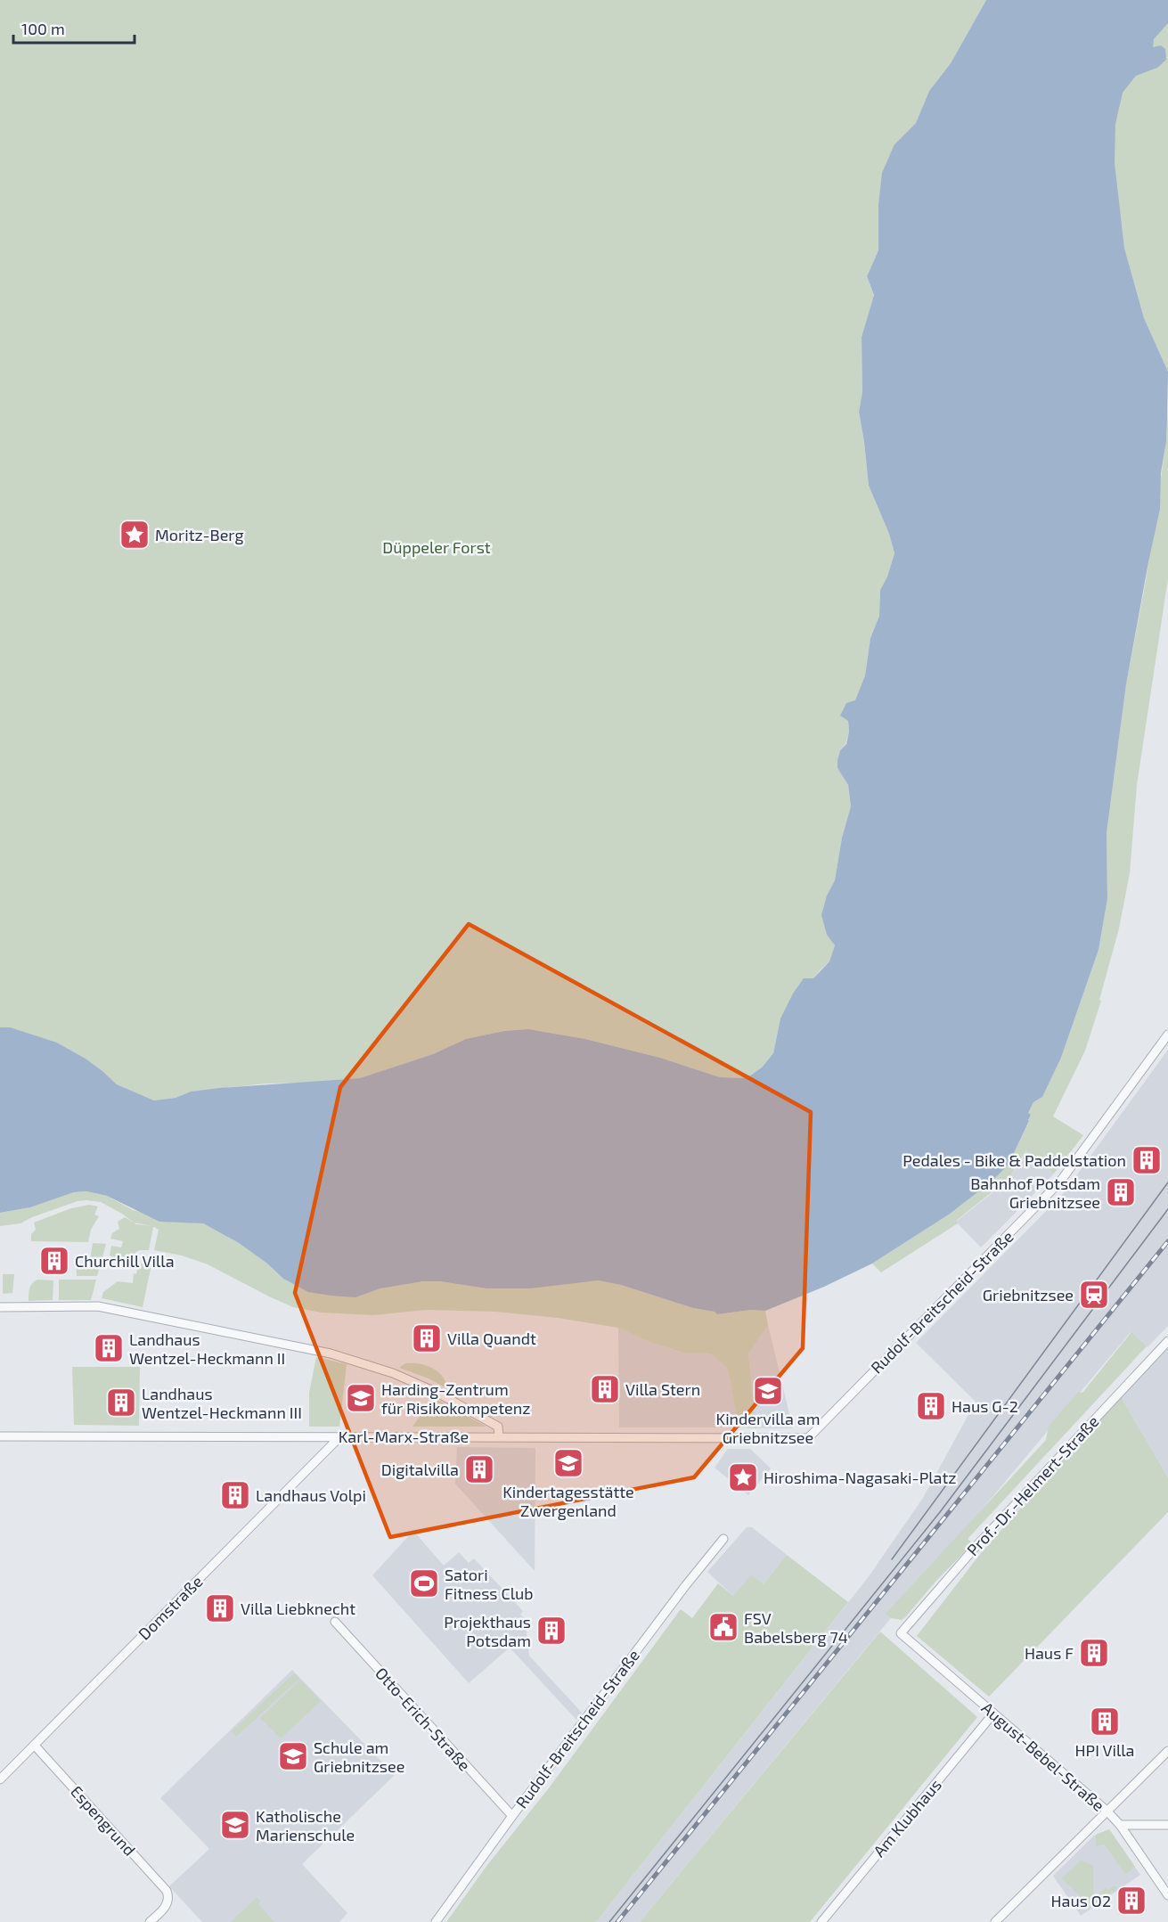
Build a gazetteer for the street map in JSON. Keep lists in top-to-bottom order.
{
  "streets": {
    "street": [
      "Rudolf-Breitscheid-Straße",
      "Karl-Marx-Straße",
      "Prof.-Dr.-Helmert-Straße",
      "Domstraße",
      "Otto-Erich-Straße",
      "August-Bebel-Straße",
      "Am Klubhaus",
      "Espengrund"
    ]
  },
  "crossings": [
    ["Rudolf-Breitscheid-Straße", "Karl-Marx-Straße"],
    ["Rudolf-Breitscheid-Straße", "Otto-Erich-Straße"],
    ["Karl-Marx-Straße", "Domstraße"],
    ["Prof.-Dr.-Helmert-Straße", "August-Bebel-Straße"],
    ["Domstraße", "Espengrund"],
    ["August-Bebel-Straße", "Am Klubhaus"]
  ],
  "parks": ["Düppeler Forst"],
  "places": {
    "place": ["Moritz-Berg", "Hiroshima-Nagasaki-Platz"],
    "building": [
      "Pedales - Bike & Paddelstation",
      "Bahnhof Potsdam Griebnitzsee",
      "Churchill Villa",
      "Villa Quandt",
      "Landhaus Wentzel-Heckmann II",
      "Villa Stern",
      "Landhaus Wentzel-Heckmann III",
      "Haus G-2",
      "Digitalvilla",
      "Landhaus Volpi",
      "Villa Liebknecht",
      "Projekthaus Potsdam",
      "Haus F",
      "HPI Villa",
      "Haus O2"
    ],
    "station": ["Griebnitzsee"],
    "school or university": [
      "Kindervilla am Griebnitzsee",
      "Harding-Zentrum für Risikokompetenz",
      "Kindertagesstätte Zwergenland",
      "Schule am Griebnitzsee",
      "Katholische Marienschule"
    ],
    "sports": ["Satori Fitness Club"],
    "public building": ["FSV Babelsberg 74"]
  },
  "scale_bar": "100 m"
}
